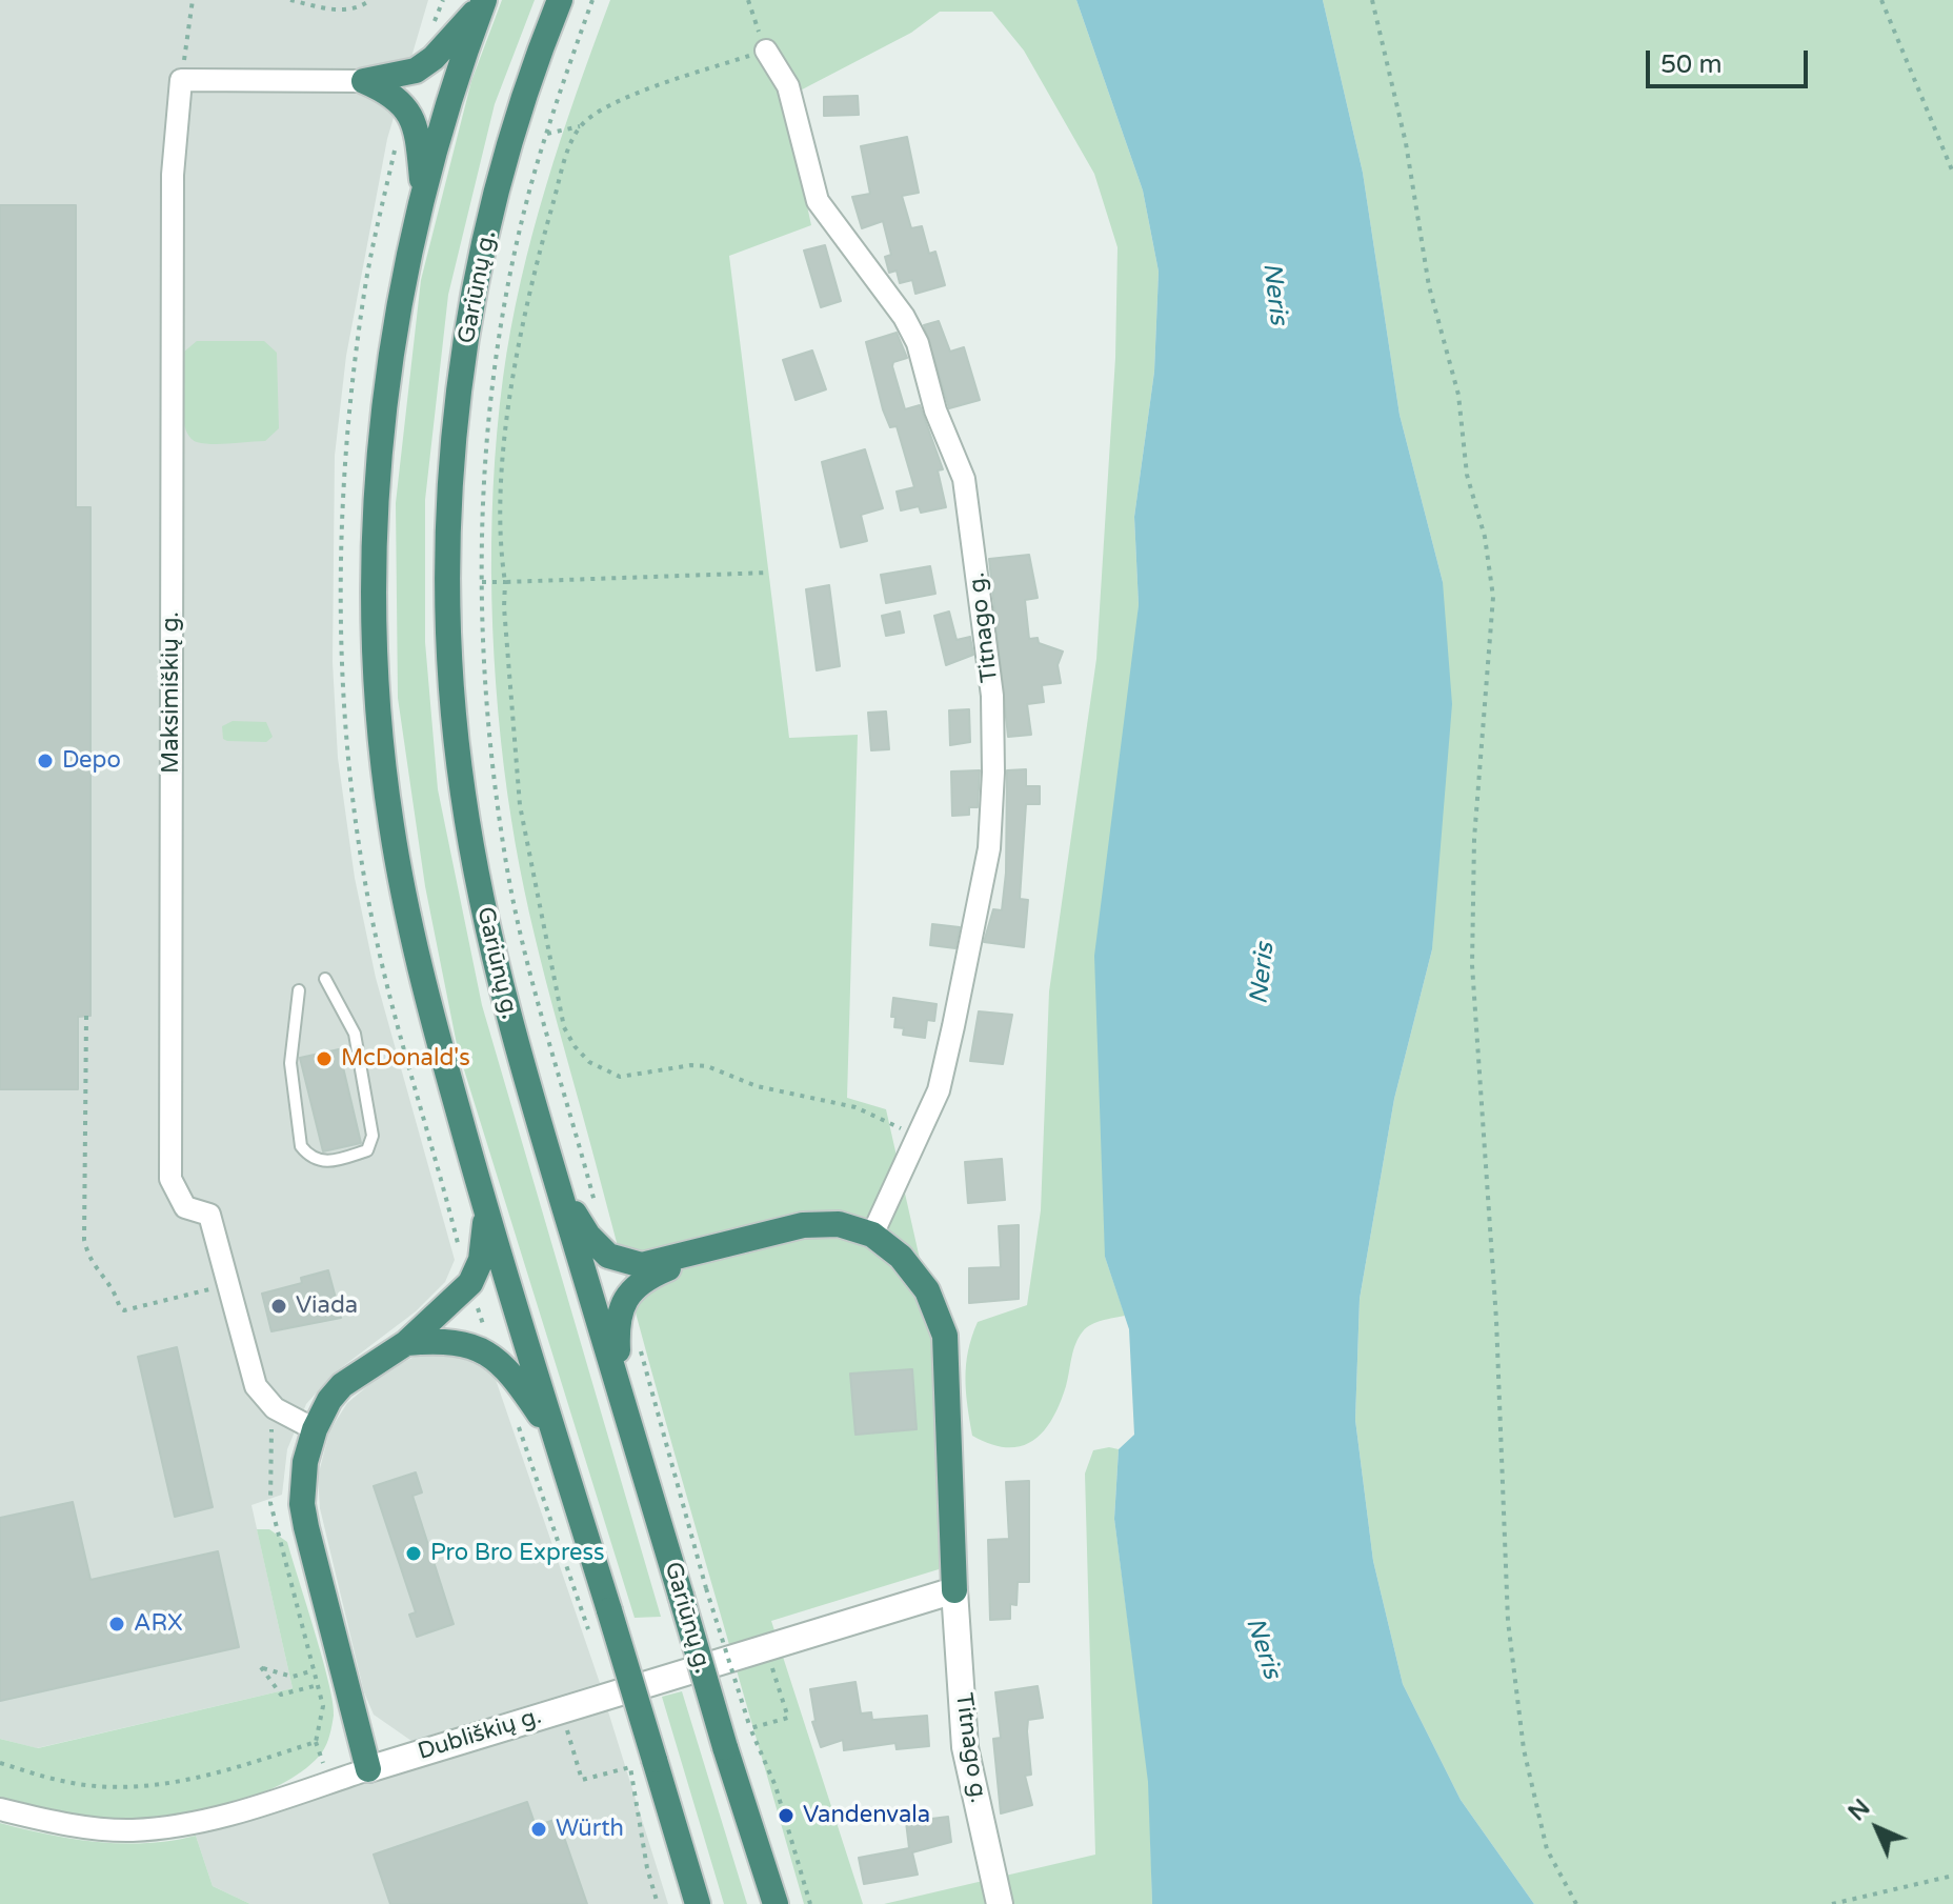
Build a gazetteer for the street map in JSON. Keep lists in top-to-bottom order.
{
  "streets": {
    "highway": ["Gariūnų g."],
    "street": ["Titnago g.", "Maksimiškių g.", "Dubliškių g."]
  },
  "crossings": [
    ["Titnago g.", "Dubliškių g."]
  ],
  "water": ["Neris"],
  "places": [
    "Depo",
    "McDonald's",
    "Viada",
    "Pro Bro Express",
    "ARX",
    "Vandenvala",
    "Würth"
  ],
  "scale_bar": "50 m",
  "north": "top left"
}
